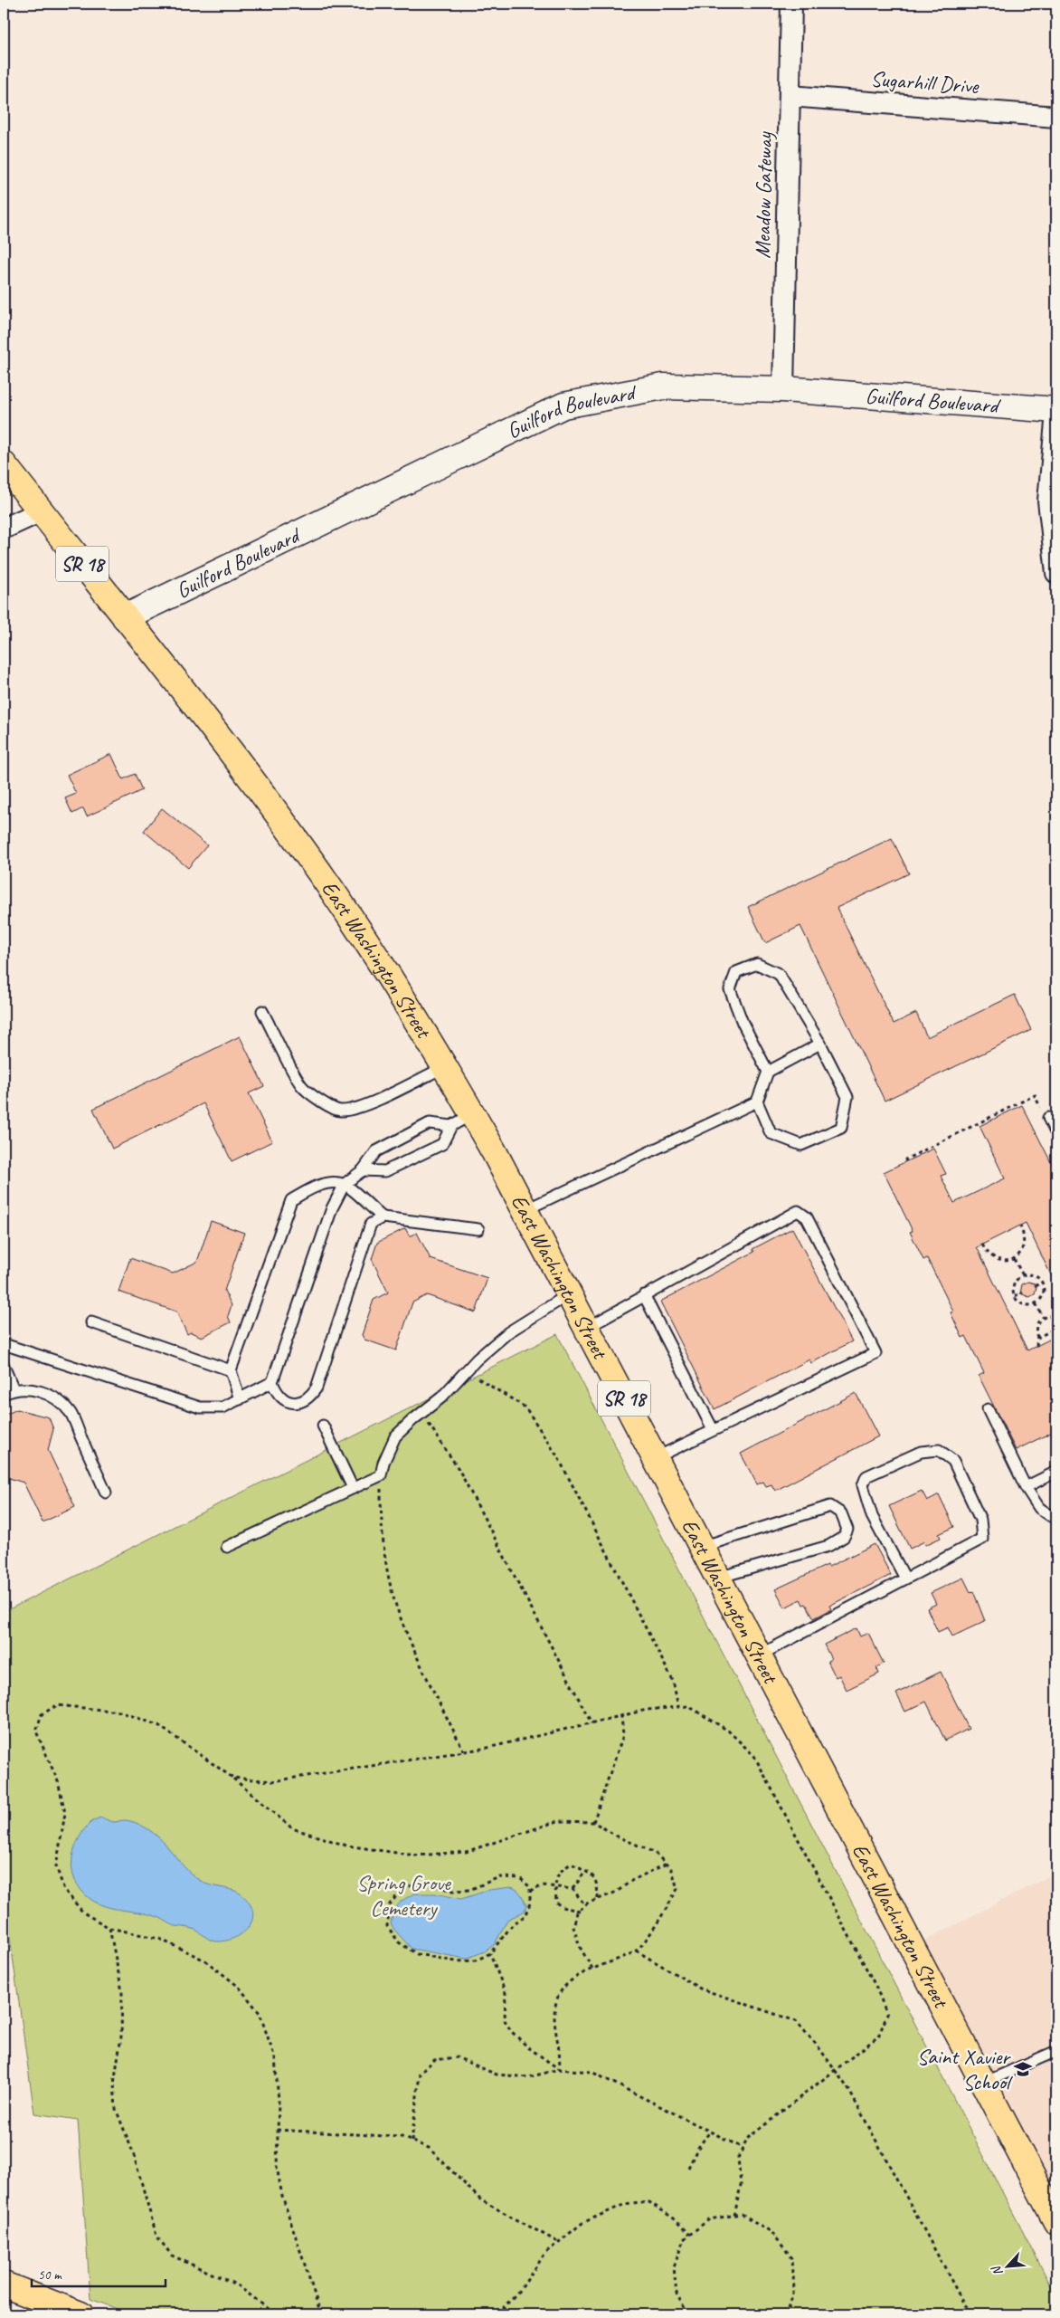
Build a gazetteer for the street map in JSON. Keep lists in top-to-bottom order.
{
  "streets": {
    "main road": ["SR 18", "East Washington Street"],
    "street": ["Sugarhill Drive", "Meadow Gateway", "Guilford Boulevard"]
  },
  "crossings": [
    ["Sugarhill Drive", "Meadow Gateway"],
    ["Meadow Gateway", "Guilford Boulevard"],
    ["Guilford Boulevard", "East Washington Street"]
  ],
  "parks": ["Spring Grove Cemetery"],
  "places": {
    "school or university": ["Saint Xavier School"]
  },
  "scale_bar": "50 m",
  "north": "bottom left"
}
